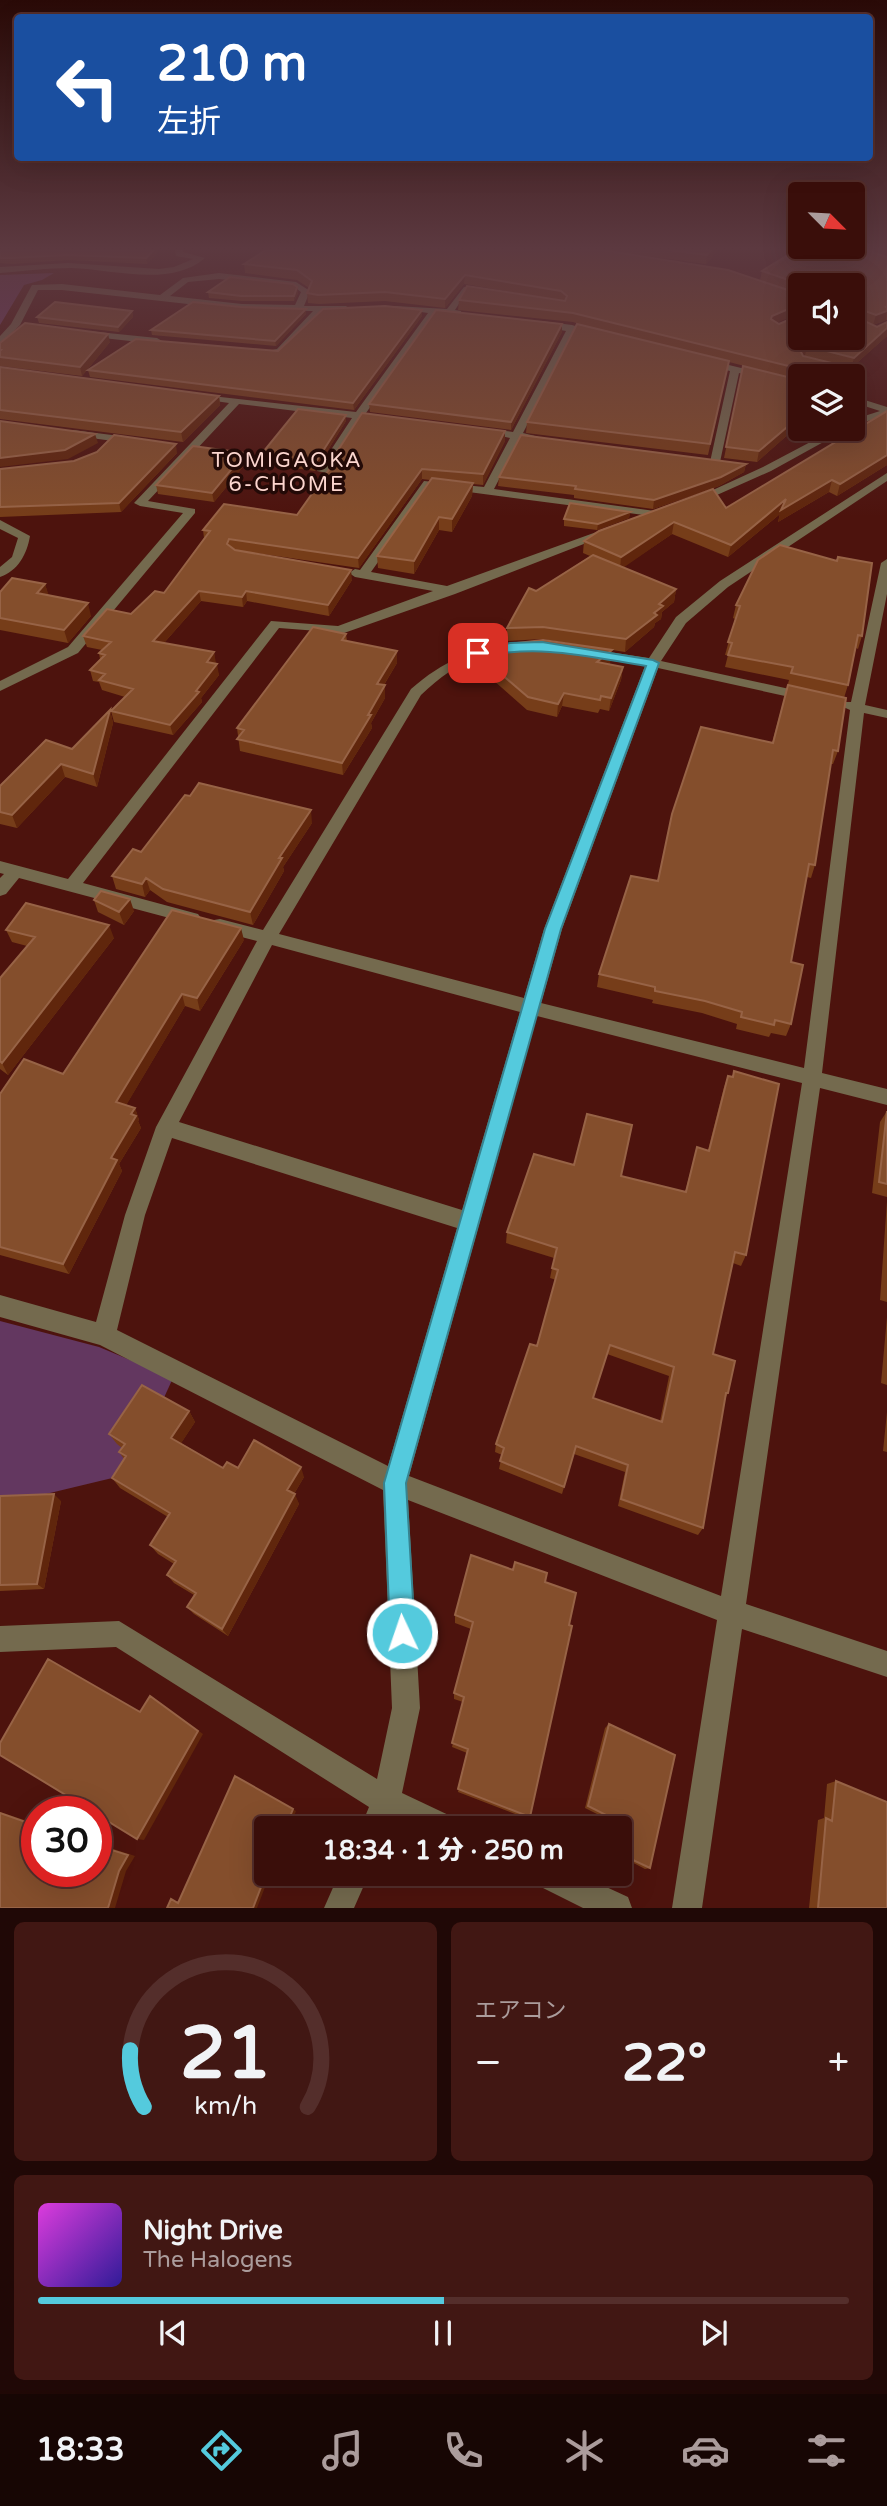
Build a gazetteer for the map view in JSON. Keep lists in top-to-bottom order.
{
  "districts": ["TOMIGAOKA 6-CHOME"],
  "north": "bottom right",
  "page": {
    "turn": ["210 m", "左折"],
    "limit": "30",
    "trip": "18:34 · 1 分 · 250 m",
    "tile": "エアコン",
    "heat": ["−", "22°", "+"],
    "song": ["Night Drive", "The Halogens"],
    "tabs": "18:33",
    "gauge": ["21", "km/h"]
  }
}
